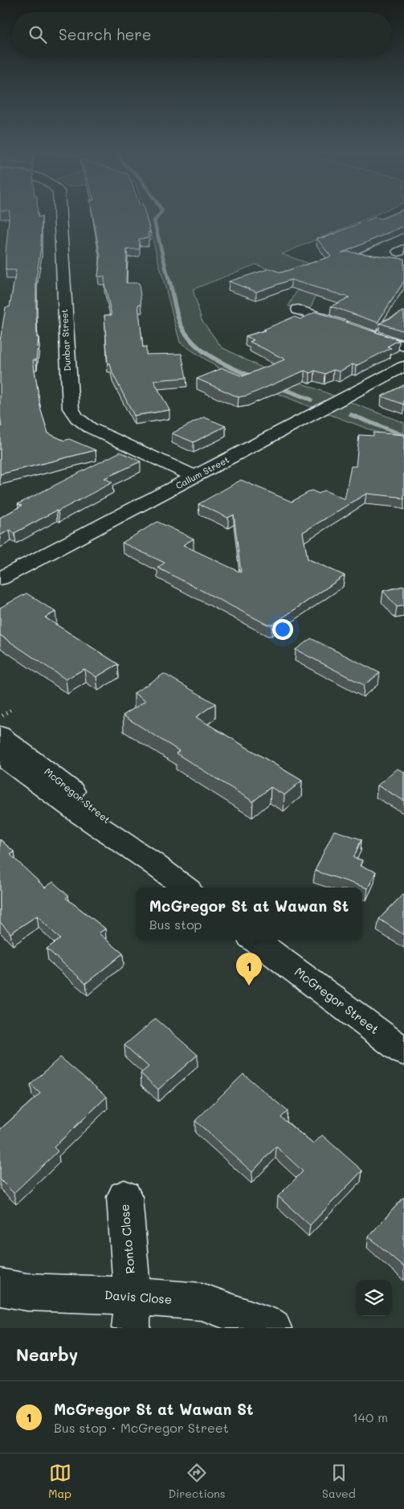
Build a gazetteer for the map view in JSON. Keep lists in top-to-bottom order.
{
  "streets": {
    "street": [
      "Dunbar Street",
      "Callum Street",
      "McGregor Street",
      "Ronto Close",
      "Davis Close"
    ]
  },
  "crossings": [
    ["Dunbar Street", "Callum Street"],
    ["Ronto Close", "Davis Close"]
  ],
  "page": {
    "search": "Search here",
    "popup": ["McGregor St at Wawan St", "Bus stop"],
    "pins": "1",
    "heading": "Nearby",
    "list": [
      {
        "mark": "1",
        "name": "McGregor St at Wawan St",
        "note": "Bus stop · McGregor Street",
        "value": "140 m"
      }
    ],
    "nav": ["Map", "Directions", "Saved"]
  }
}
